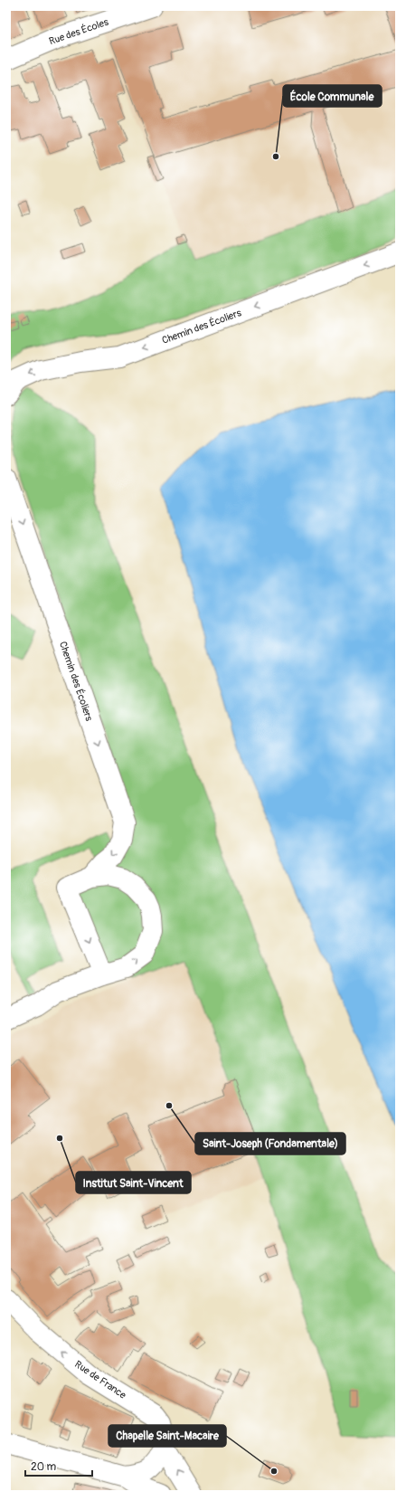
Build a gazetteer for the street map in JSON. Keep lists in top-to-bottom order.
{
  "streets": {
    "street": ["Rue des Écoles", "Chemin des Écoliers", "Rue de France"]
  },
  "one_way": ["Rue de France"],
  "places": [
    "École Communale",
    "Saint-Joseph (Fondamentale)",
    "Institut Saint-Vincent",
    "Chapelle Saint-Macaire"
  ],
  "scale_bar": "20 m"
}
